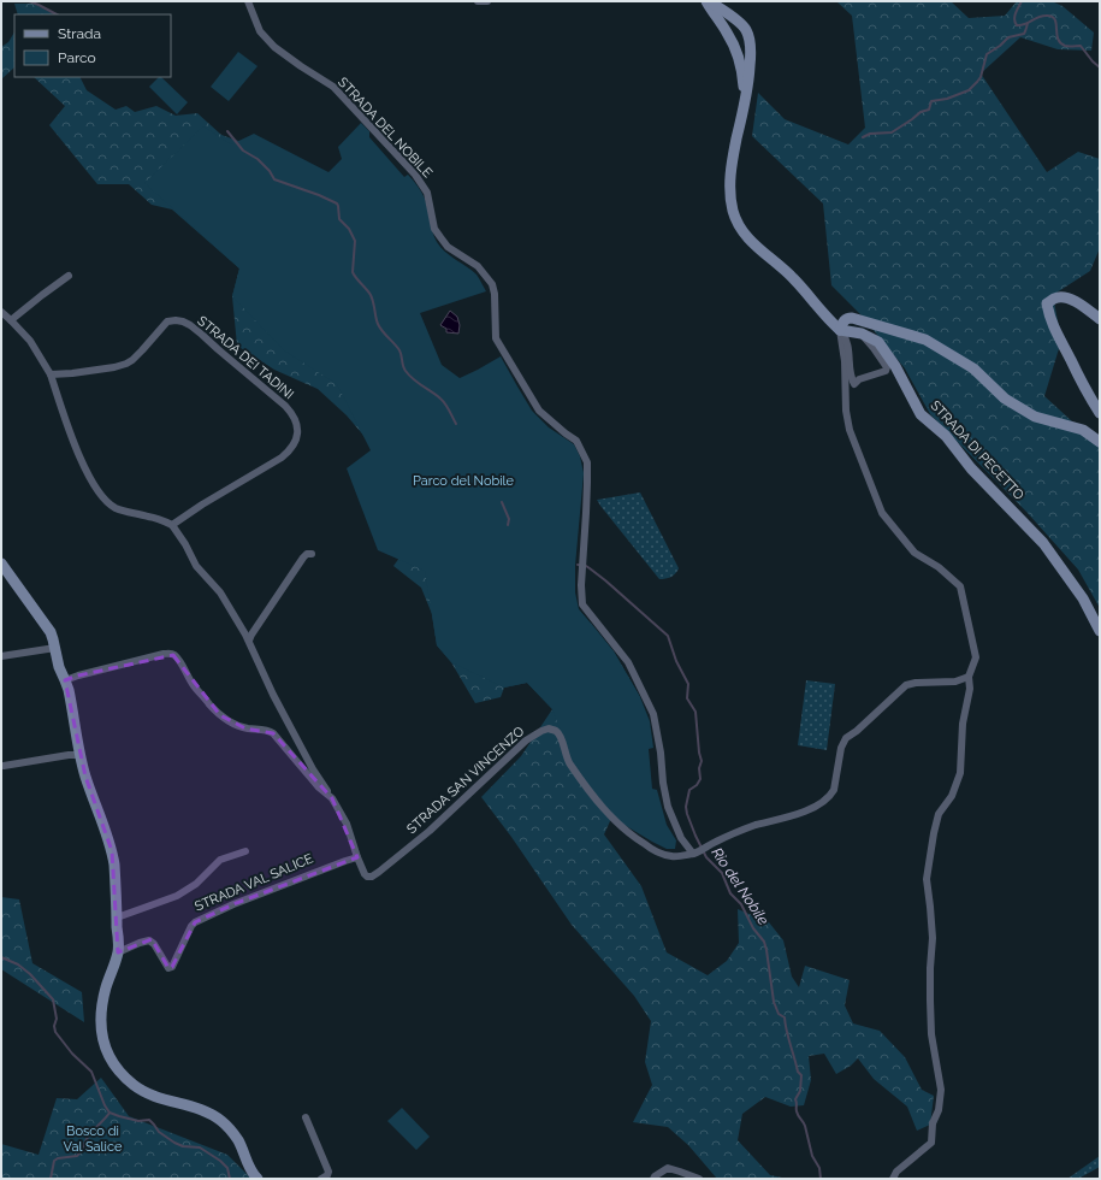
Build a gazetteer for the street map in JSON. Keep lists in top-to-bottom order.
{
  "streets": {
    "street": [
      "STRADA DEL NOBILE",
      "STRADA DEI TADINI",
      "STRADA DI PECETTO",
      "STRADA SAN VINCENZO",
      "STRADA VAL SALICE"
    ]
  },
  "crossings": [
    ["STRADA DEL NOBILE", "STRADA SAN VINCENZO"],
    ["STRADA SAN VINCENZO", "STRADA VAL SALICE"]
  ],
  "water": ["Rio del Nobile"],
  "parks": ["Parco del Nobile", "Bosco di Val Salice"],
  "legend": ["Strada", "Parco"]
}
